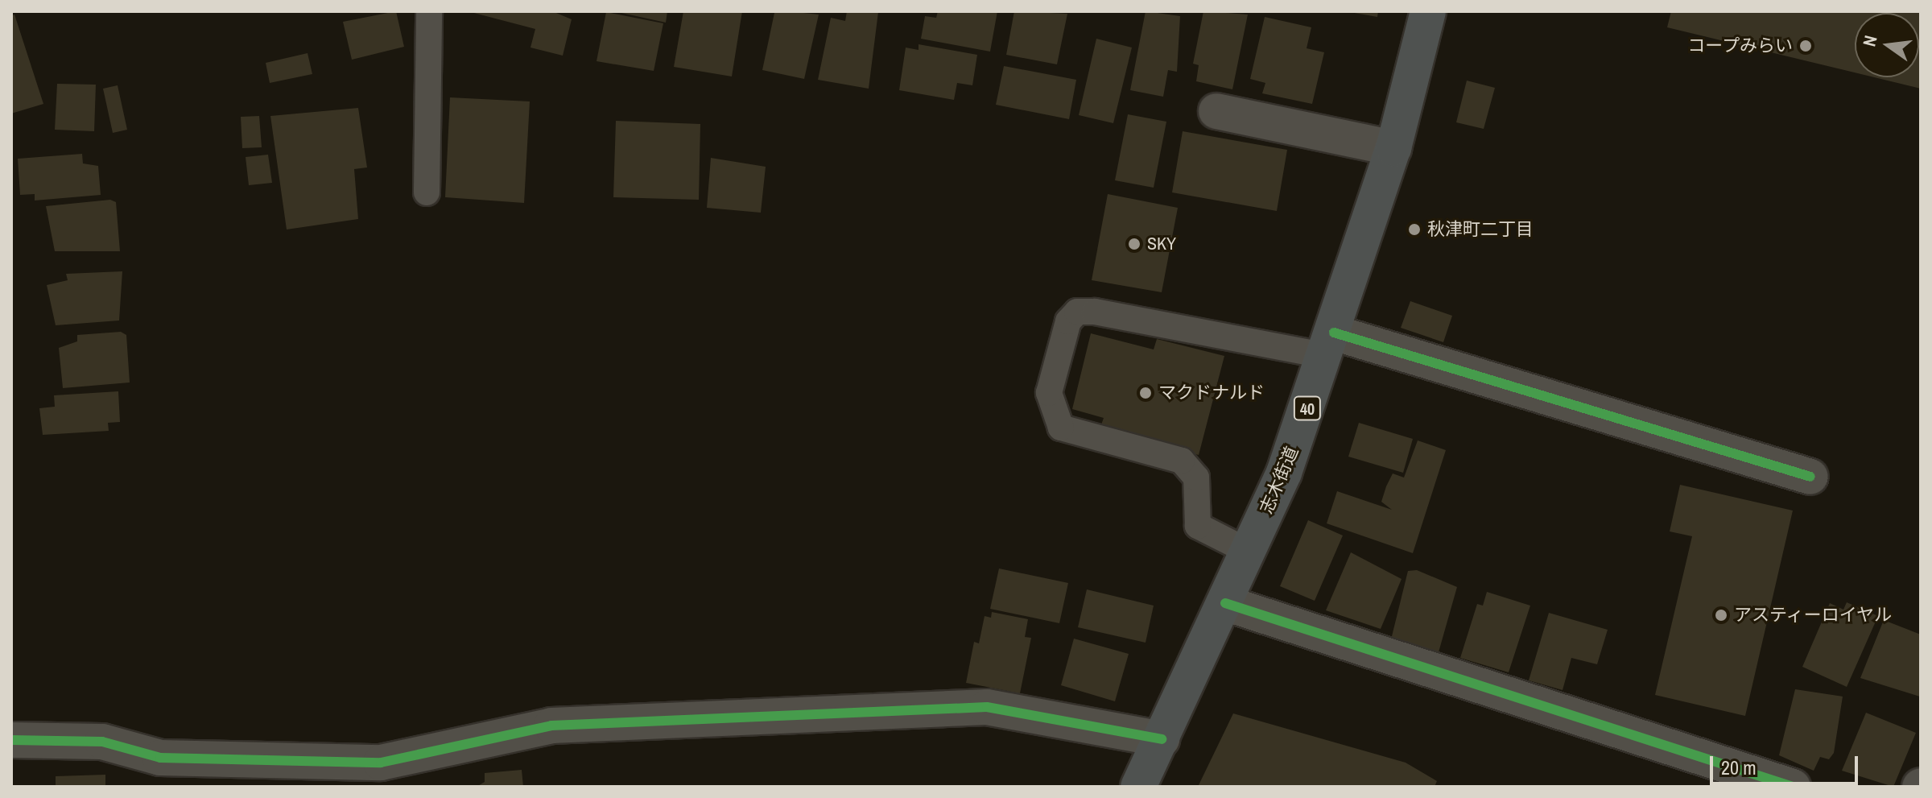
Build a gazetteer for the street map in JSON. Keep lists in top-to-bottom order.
{
  "streets": {
    "main road": ["40", "志木街道"]
  },
  "places": [
    "コープみらい",
    "秋津町二丁目",
    "SKY",
    "マクドナルド",
    "アスティーロイヤル"
  ],
  "scale_bar": "20 m",
  "north": "left"
}
